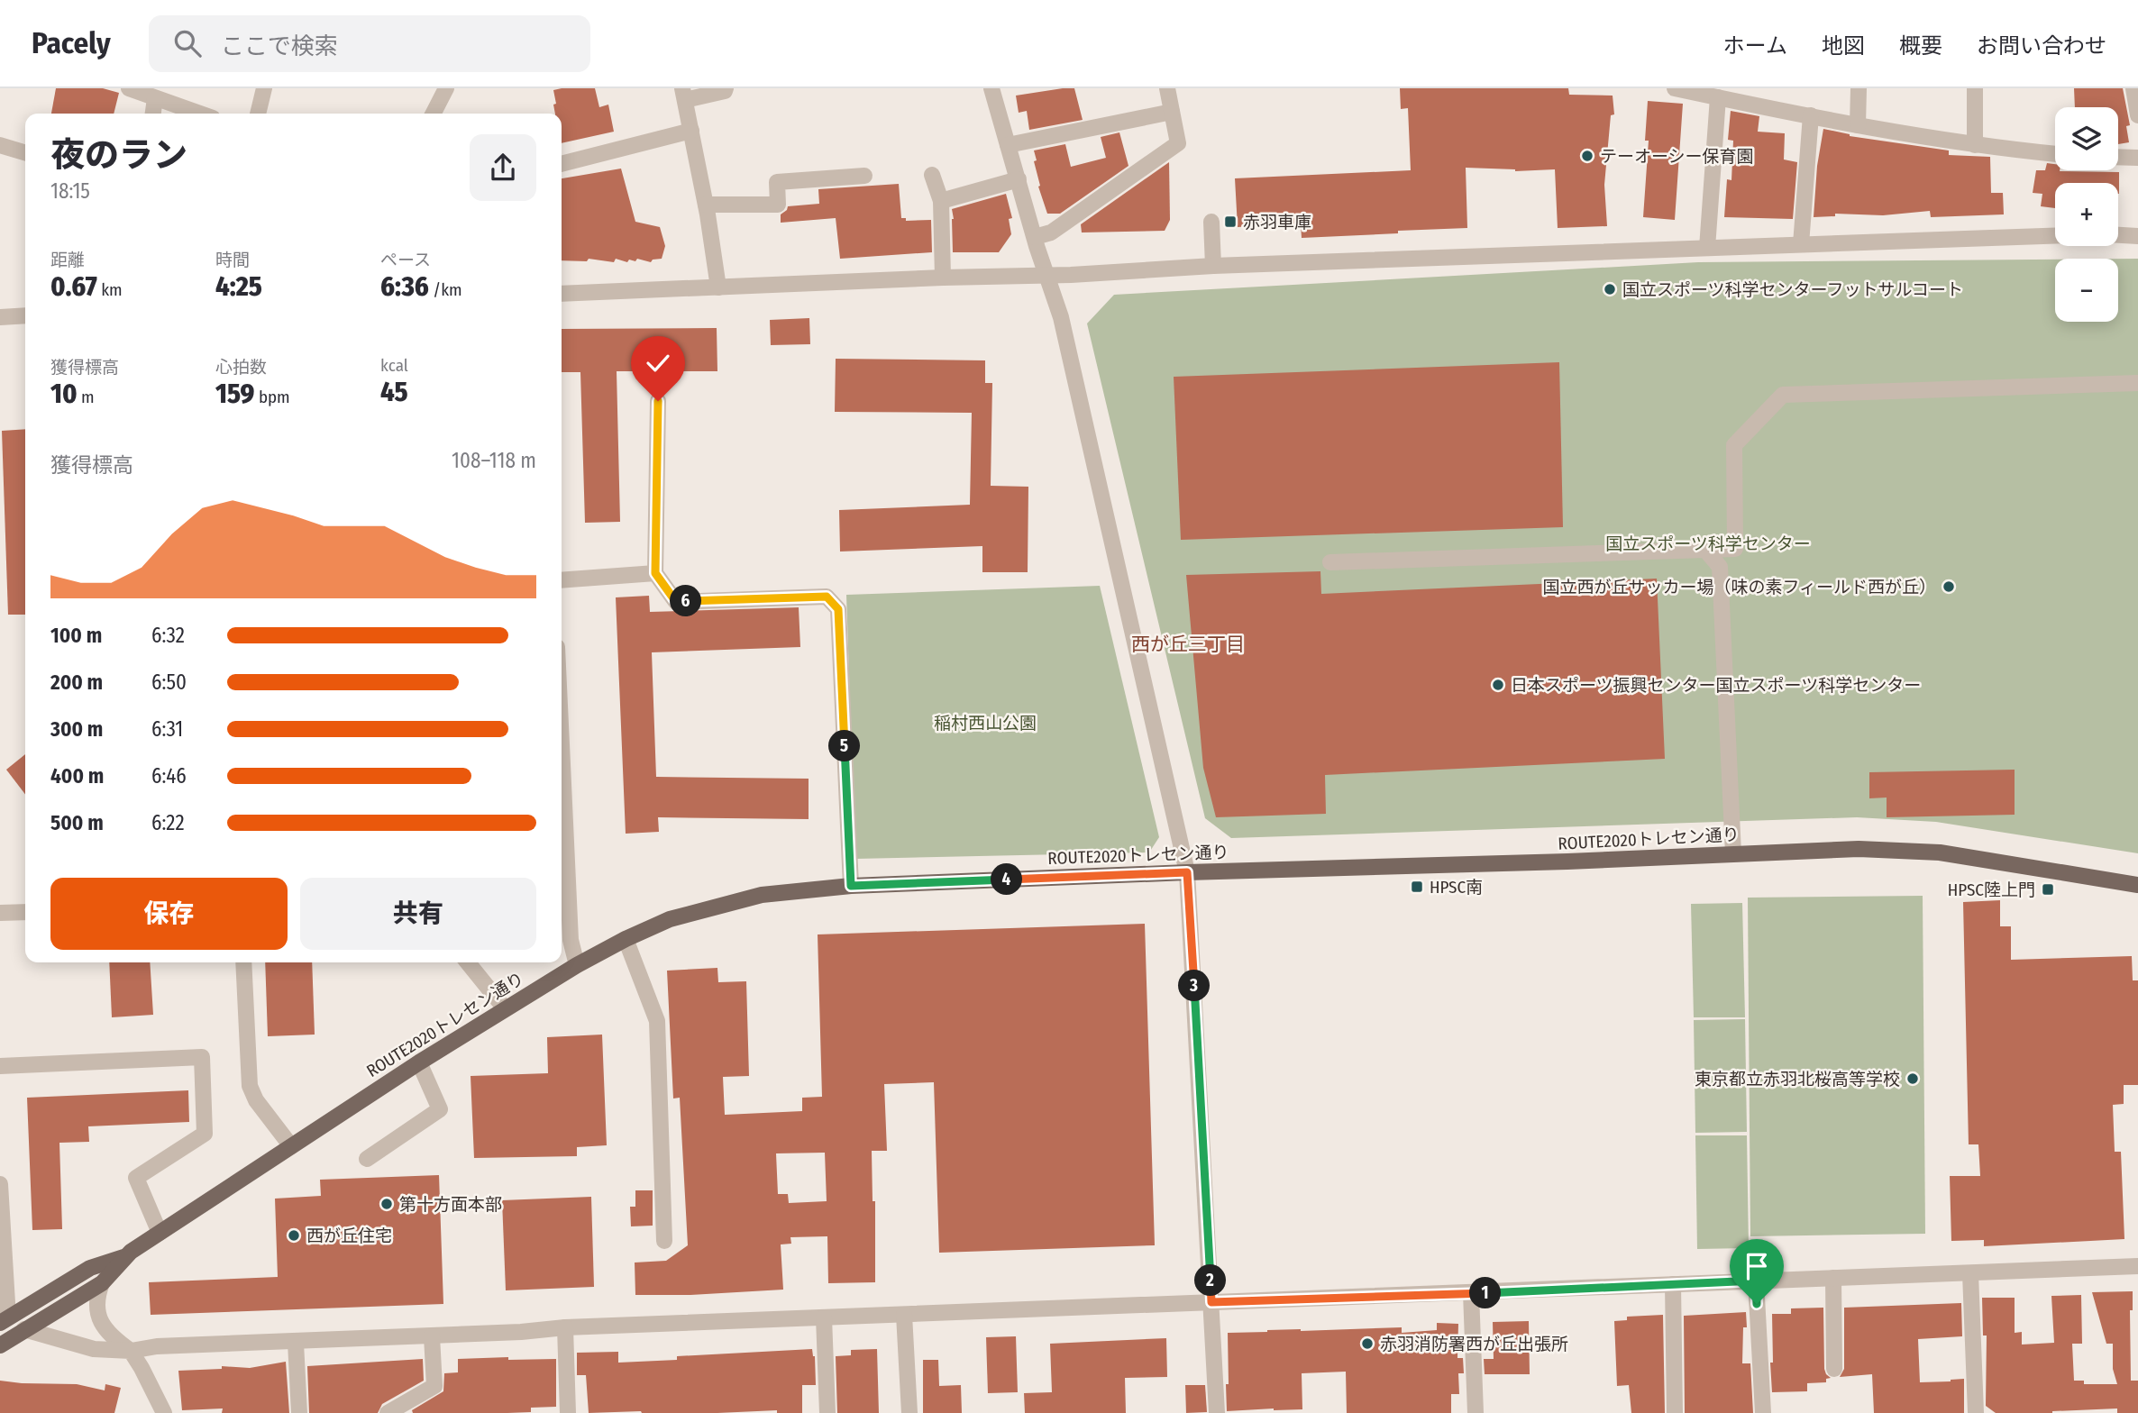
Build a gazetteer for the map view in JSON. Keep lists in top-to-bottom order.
{
  "streets": {
    "main road": ["ROUTE2020トレセン通り"]
  },
  "districts": ["西が丘三丁目"],
  "parks": ["国立スポーツ科学センター", "稲村西山公園"],
  "places": {
    "other": [
      "テーオーシー保育園",
      "国立スポーツ科学センターフットサルコート",
      "国立西が丘サッカー場（味の素フィールド西が丘）",
      "日本スポーツ振興センター国立スポーツ科学センター",
      "東京都立赤羽北桜高等学校",
      "第十方面本部",
      "西が丘住宅",
      "赤羽消防署西が丘出張所"
    ],
    "transit": ["赤羽車庫", "HPSC南", "HPSC陸上門"]
  },
  "page": {
    "header": "Pacely",
    "search": "ここで検索",
    "nav": [
      "ホーム",
      "地図",
      "概要",
      "お問い合わせ"
    ],
    "map_buttons": ["+", "−"],
    "heading": ["夜のラン", "18:15"],
    "stats": [
      ["距離", "0.67 km"],
      ["時間", "4:25"],
      ["ペース", "6:36 /km"],
      ["獲得標高", "10 m"],
      ["心拍数", "159 bpm"],
      ["kcal", "45"]
    ],
    "chart": ["獲得標高", "108–118 m"],
    "pins": [
      "6",
      "5",
      "4",
      "3",
      "2",
      "1"
    ],
    "list": [
      {
        "name": "100 m",
        "note": "6:32"
      },
      {
        "name": "200 m",
        "note": "6:50"
      },
      {
        "name": "300 m",
        "note": "6:31"
      },
      {
        "name": "400 m",
        "note": "6:46"
      },
      {
        "name": "500 m",
        "note": "6:22"
      }
    ],
    "buttons": ["保存", "共有"]
  }
}
